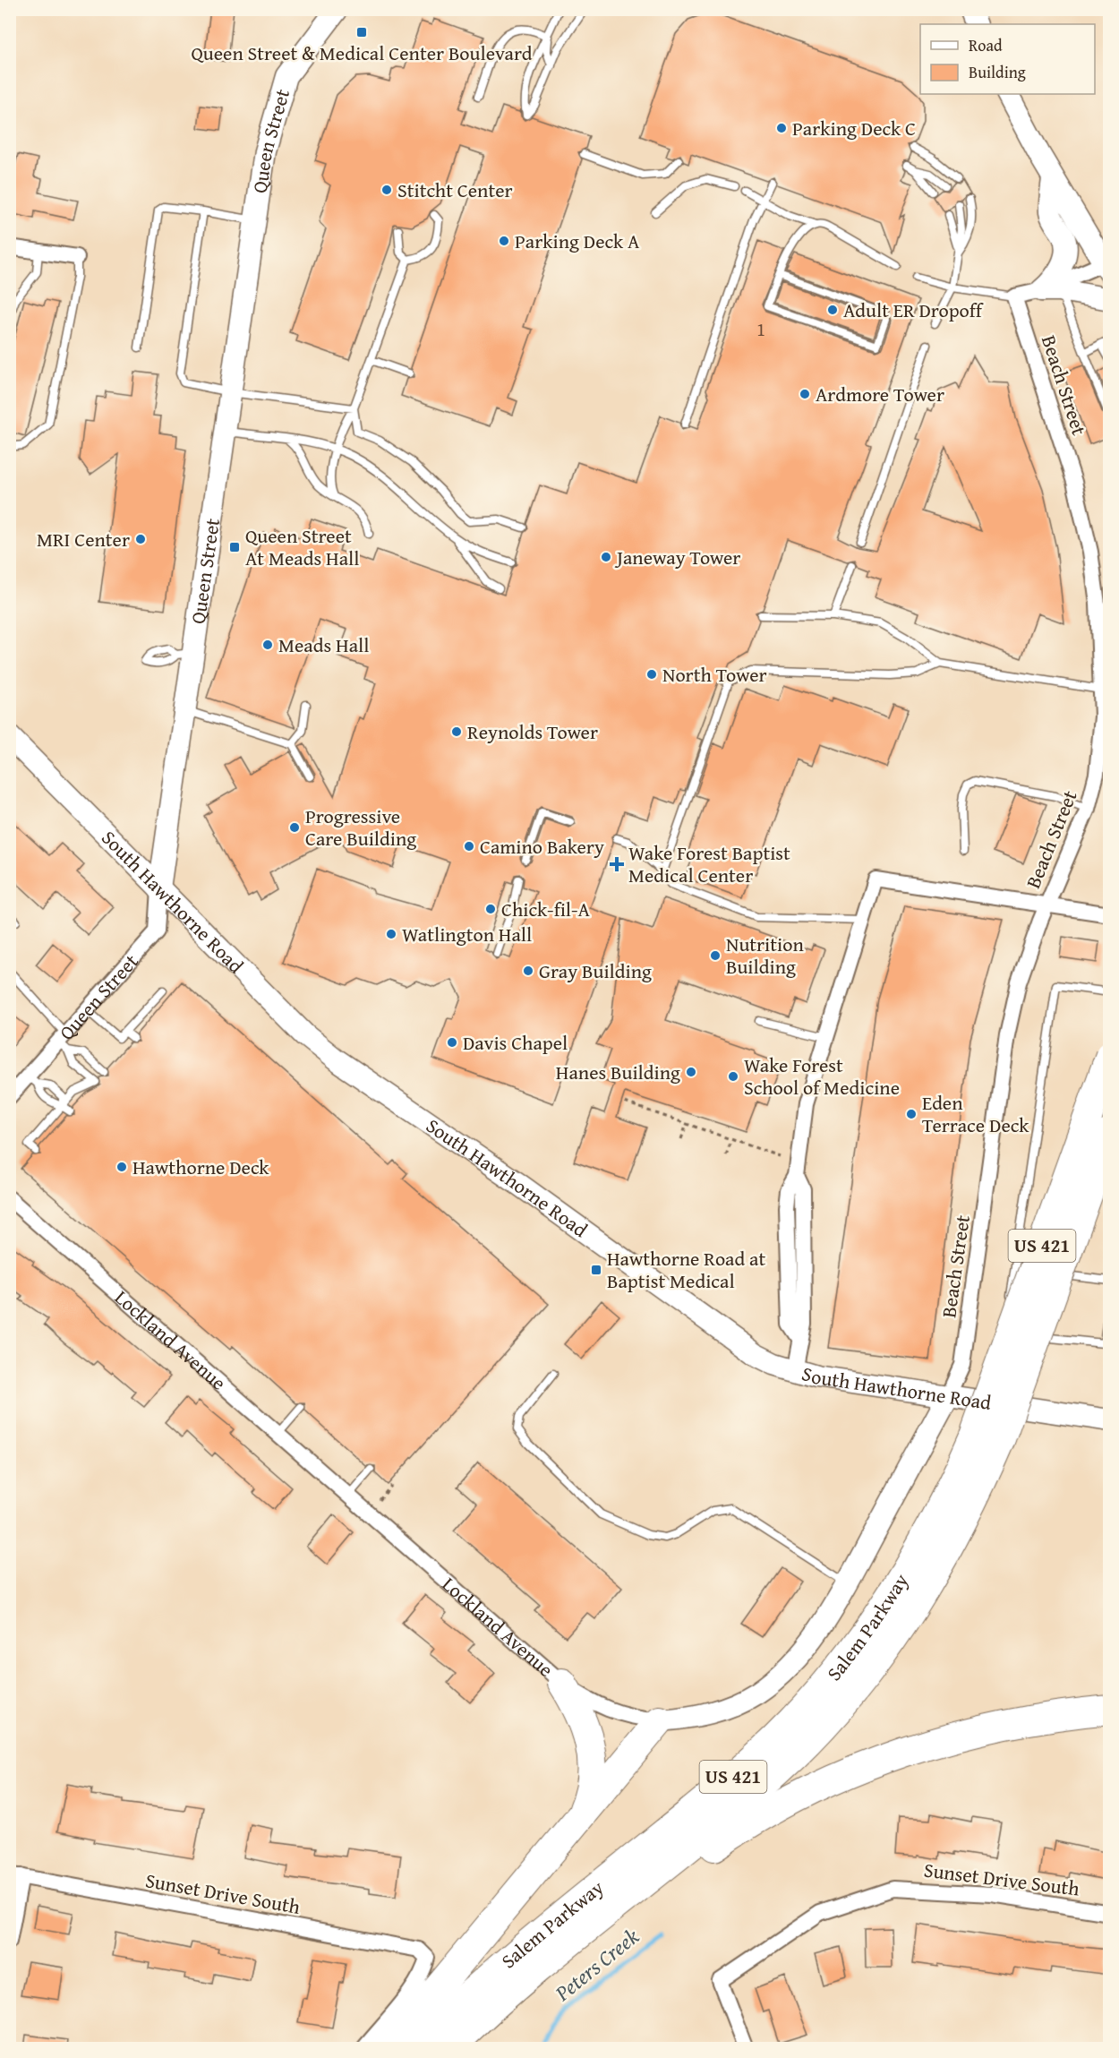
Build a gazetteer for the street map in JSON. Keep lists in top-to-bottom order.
{
  "streets": {
    "highway": ["US 421", "Salem Parkway"],
    "main road": ["Queen Street", "South Hawthorne Road", "Lockland Avenue"],
    "street": ["Beach Street", "Sunset Drive South"]
  },
  "crossings": [
    ["Queen Street", "South Hawthorne Road"],
    ["Beach Street", "South Hawthorne Road"],
    ["Beach Street", "Lockland Avenue"],
    ["South Hawthorne Road", "Lockland Avenue"]
  ],
  "water": ["Peters Creek"],
  "places": {
    "transit": ["Queen Street & Medical Center Boulevard", "Queen Street At Meads Hall", "Hawthorne Road at Baptist Medical"],
    "other": [
      "Parking Deck C",
      "Stitcht Center",
      "Parking Deck A",
      "Adult ER Dropoff",
      "Ardmore Tower",
      "MRI Center",
      "Janeway Tower",
      "Meads Hall",
      "North Tower",
      "Reynolds Tower",
      "Progressive Care Building",
      "Camino Bakery",
      "Chick-fil-A",
      "Watlington Hall",
      "Nutrition Building",
      "Gray Building",
      "Davis Chapel",
      "Hanes Building",
      "Wake Forest School of Medicine",
      "Eden Terrace Deck",
      "Hawthorne Deck"
    ],
    "health": ["Wake Forest Baptist Medical Center"]
  },
  "house_numbers": ["1"],
  "legend": ["Road", "Building"]
}
